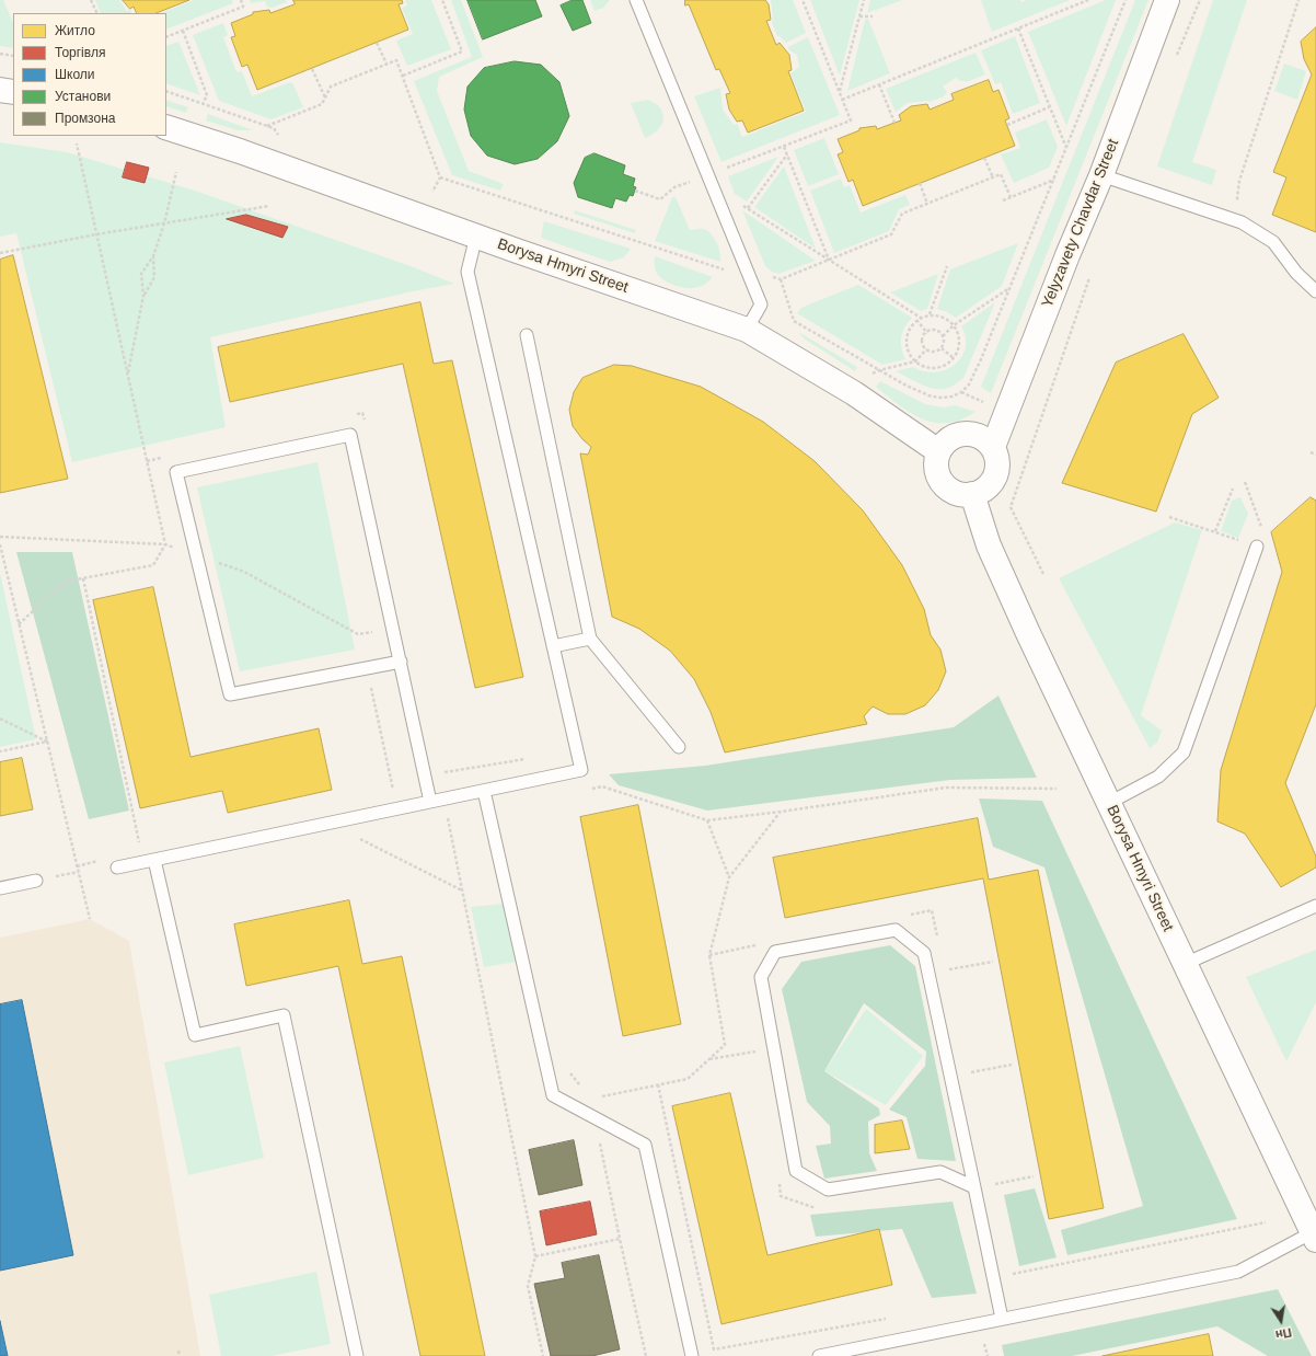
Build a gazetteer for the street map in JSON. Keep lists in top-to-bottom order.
{
  "streets": {
    "street": ["Yelyzavety Chavdar Street", "Borysa Hmyri Street"]
  },
  "crossings": [
    ["Yelyzavety Chavdar Street", "Borysa Hmyri Street"]
  ],
  "legend": [
    "Житло",
    "Торгівля",
    "Школи",
    "Установи",
    "Промзона"
  ],
  "north": "bottom"
}
